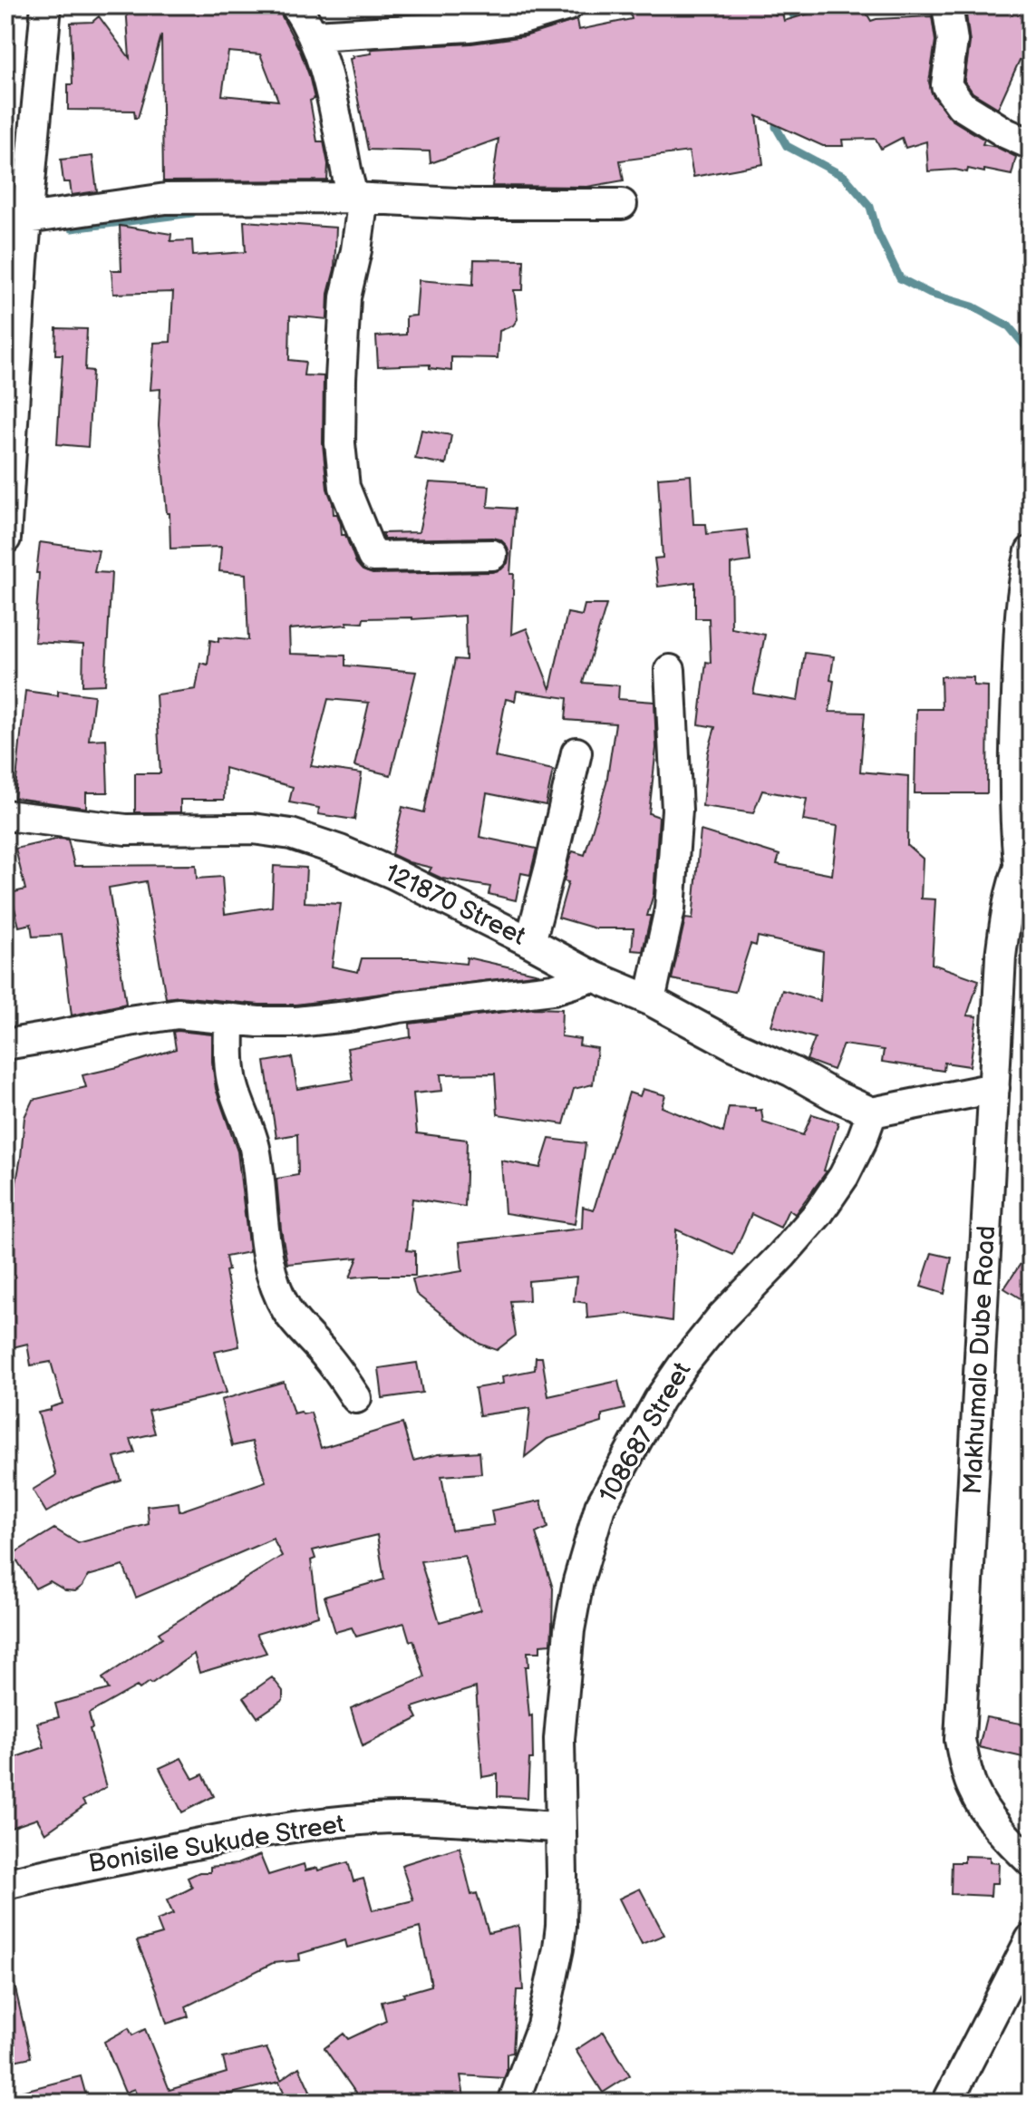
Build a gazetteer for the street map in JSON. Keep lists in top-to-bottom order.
{
  "streets": {
    "street": [
      "121870 Street",
      "Makhumalo Dube Road",
      "108687 Street",
      "Bonisile Sukude Street"
    ]
  },
  "crossings": [
    ["121870 Street", "108687 Street"],
    ["108687 Street", "Bonisile Sukude Street"]
  ]
}
